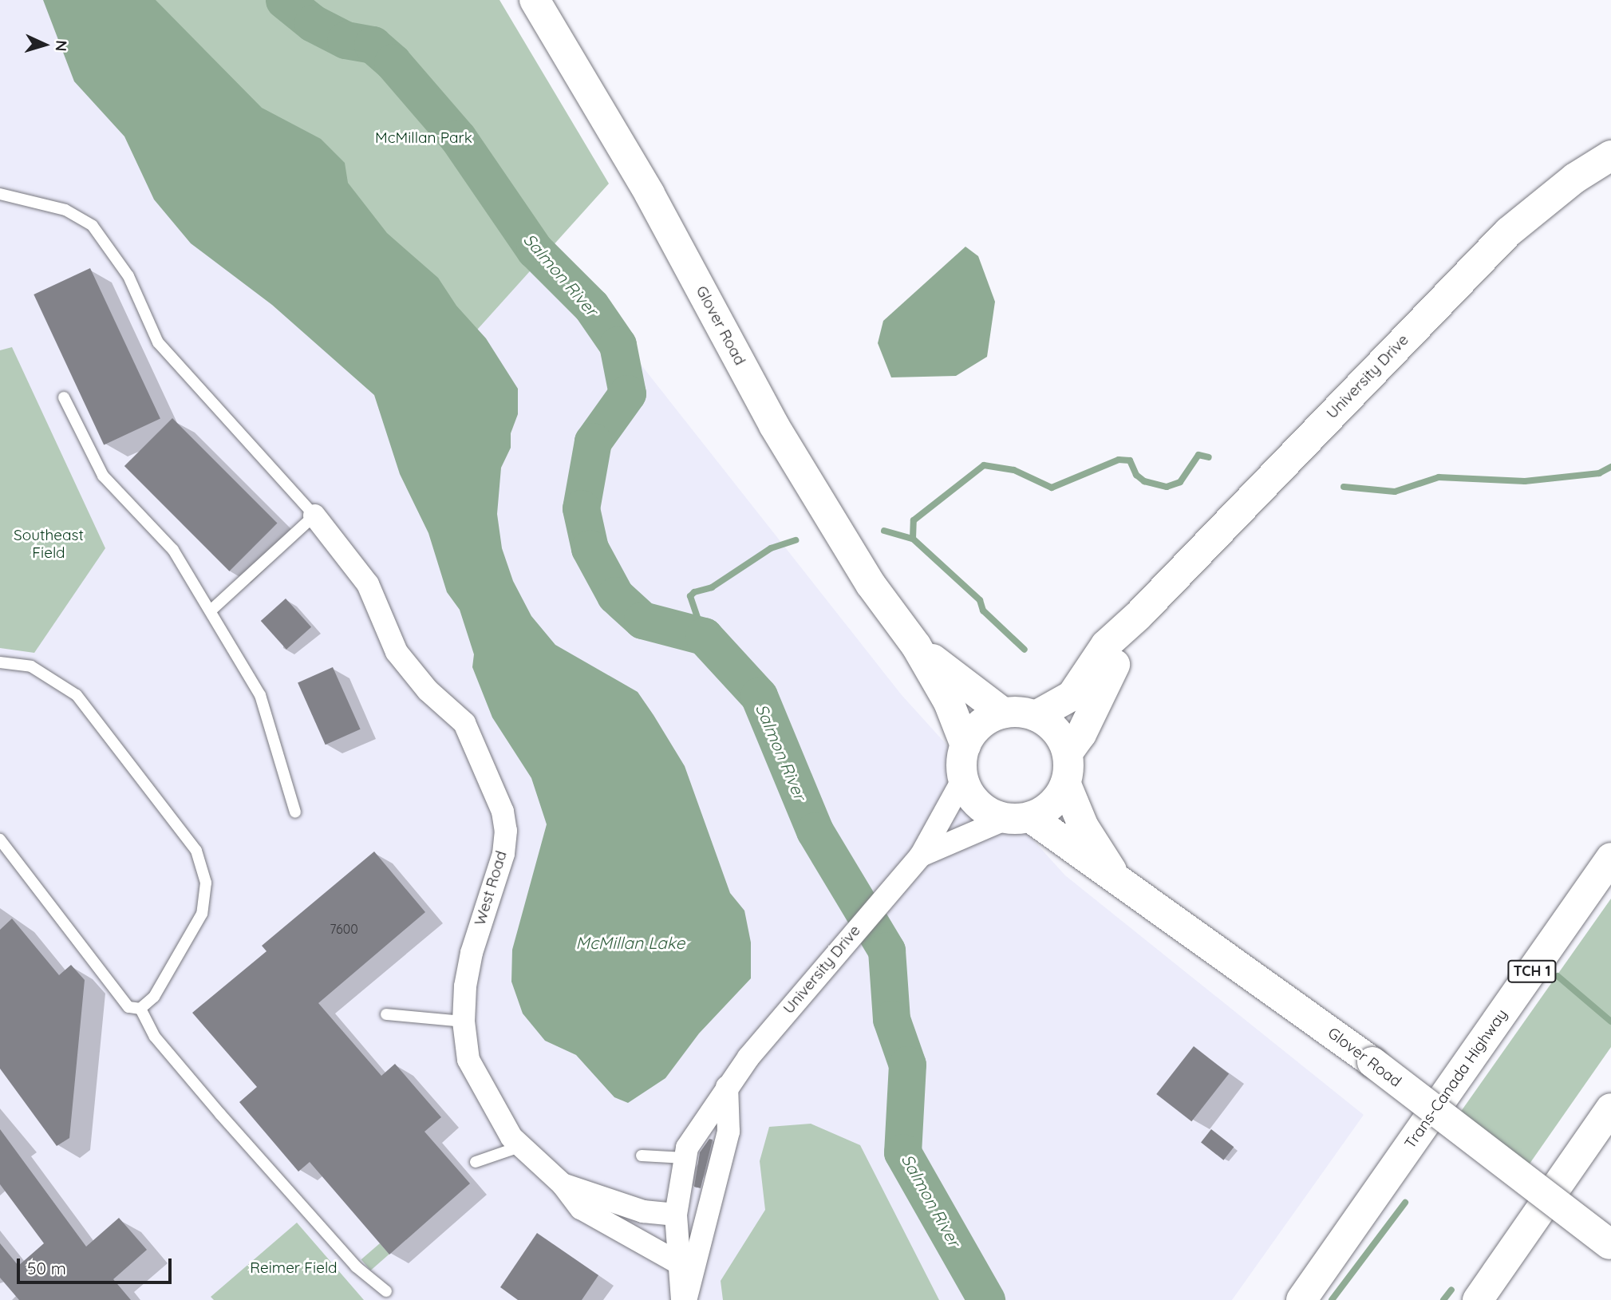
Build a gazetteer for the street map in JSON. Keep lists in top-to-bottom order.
{
  "streets": {
    "main road": [
      "Glover Road",
      "University Drive",
      "TCH 1",
      "Trans-Canada Highway"
    ],
    "street": ["West Road"]
  },
  "crossings": [
    ["Glover Road", "University Drive"],
    ["University Drive", "West Road"]
  ],
  "water": ["Salmon River", "McMillan Lake"],
  "parks": ["McMillan Park", "Southeast Field", "Reimer Field"],
  "house_numbers": ["7600"],
  "scale_bar": "50 m",
  "north": "right"
}
